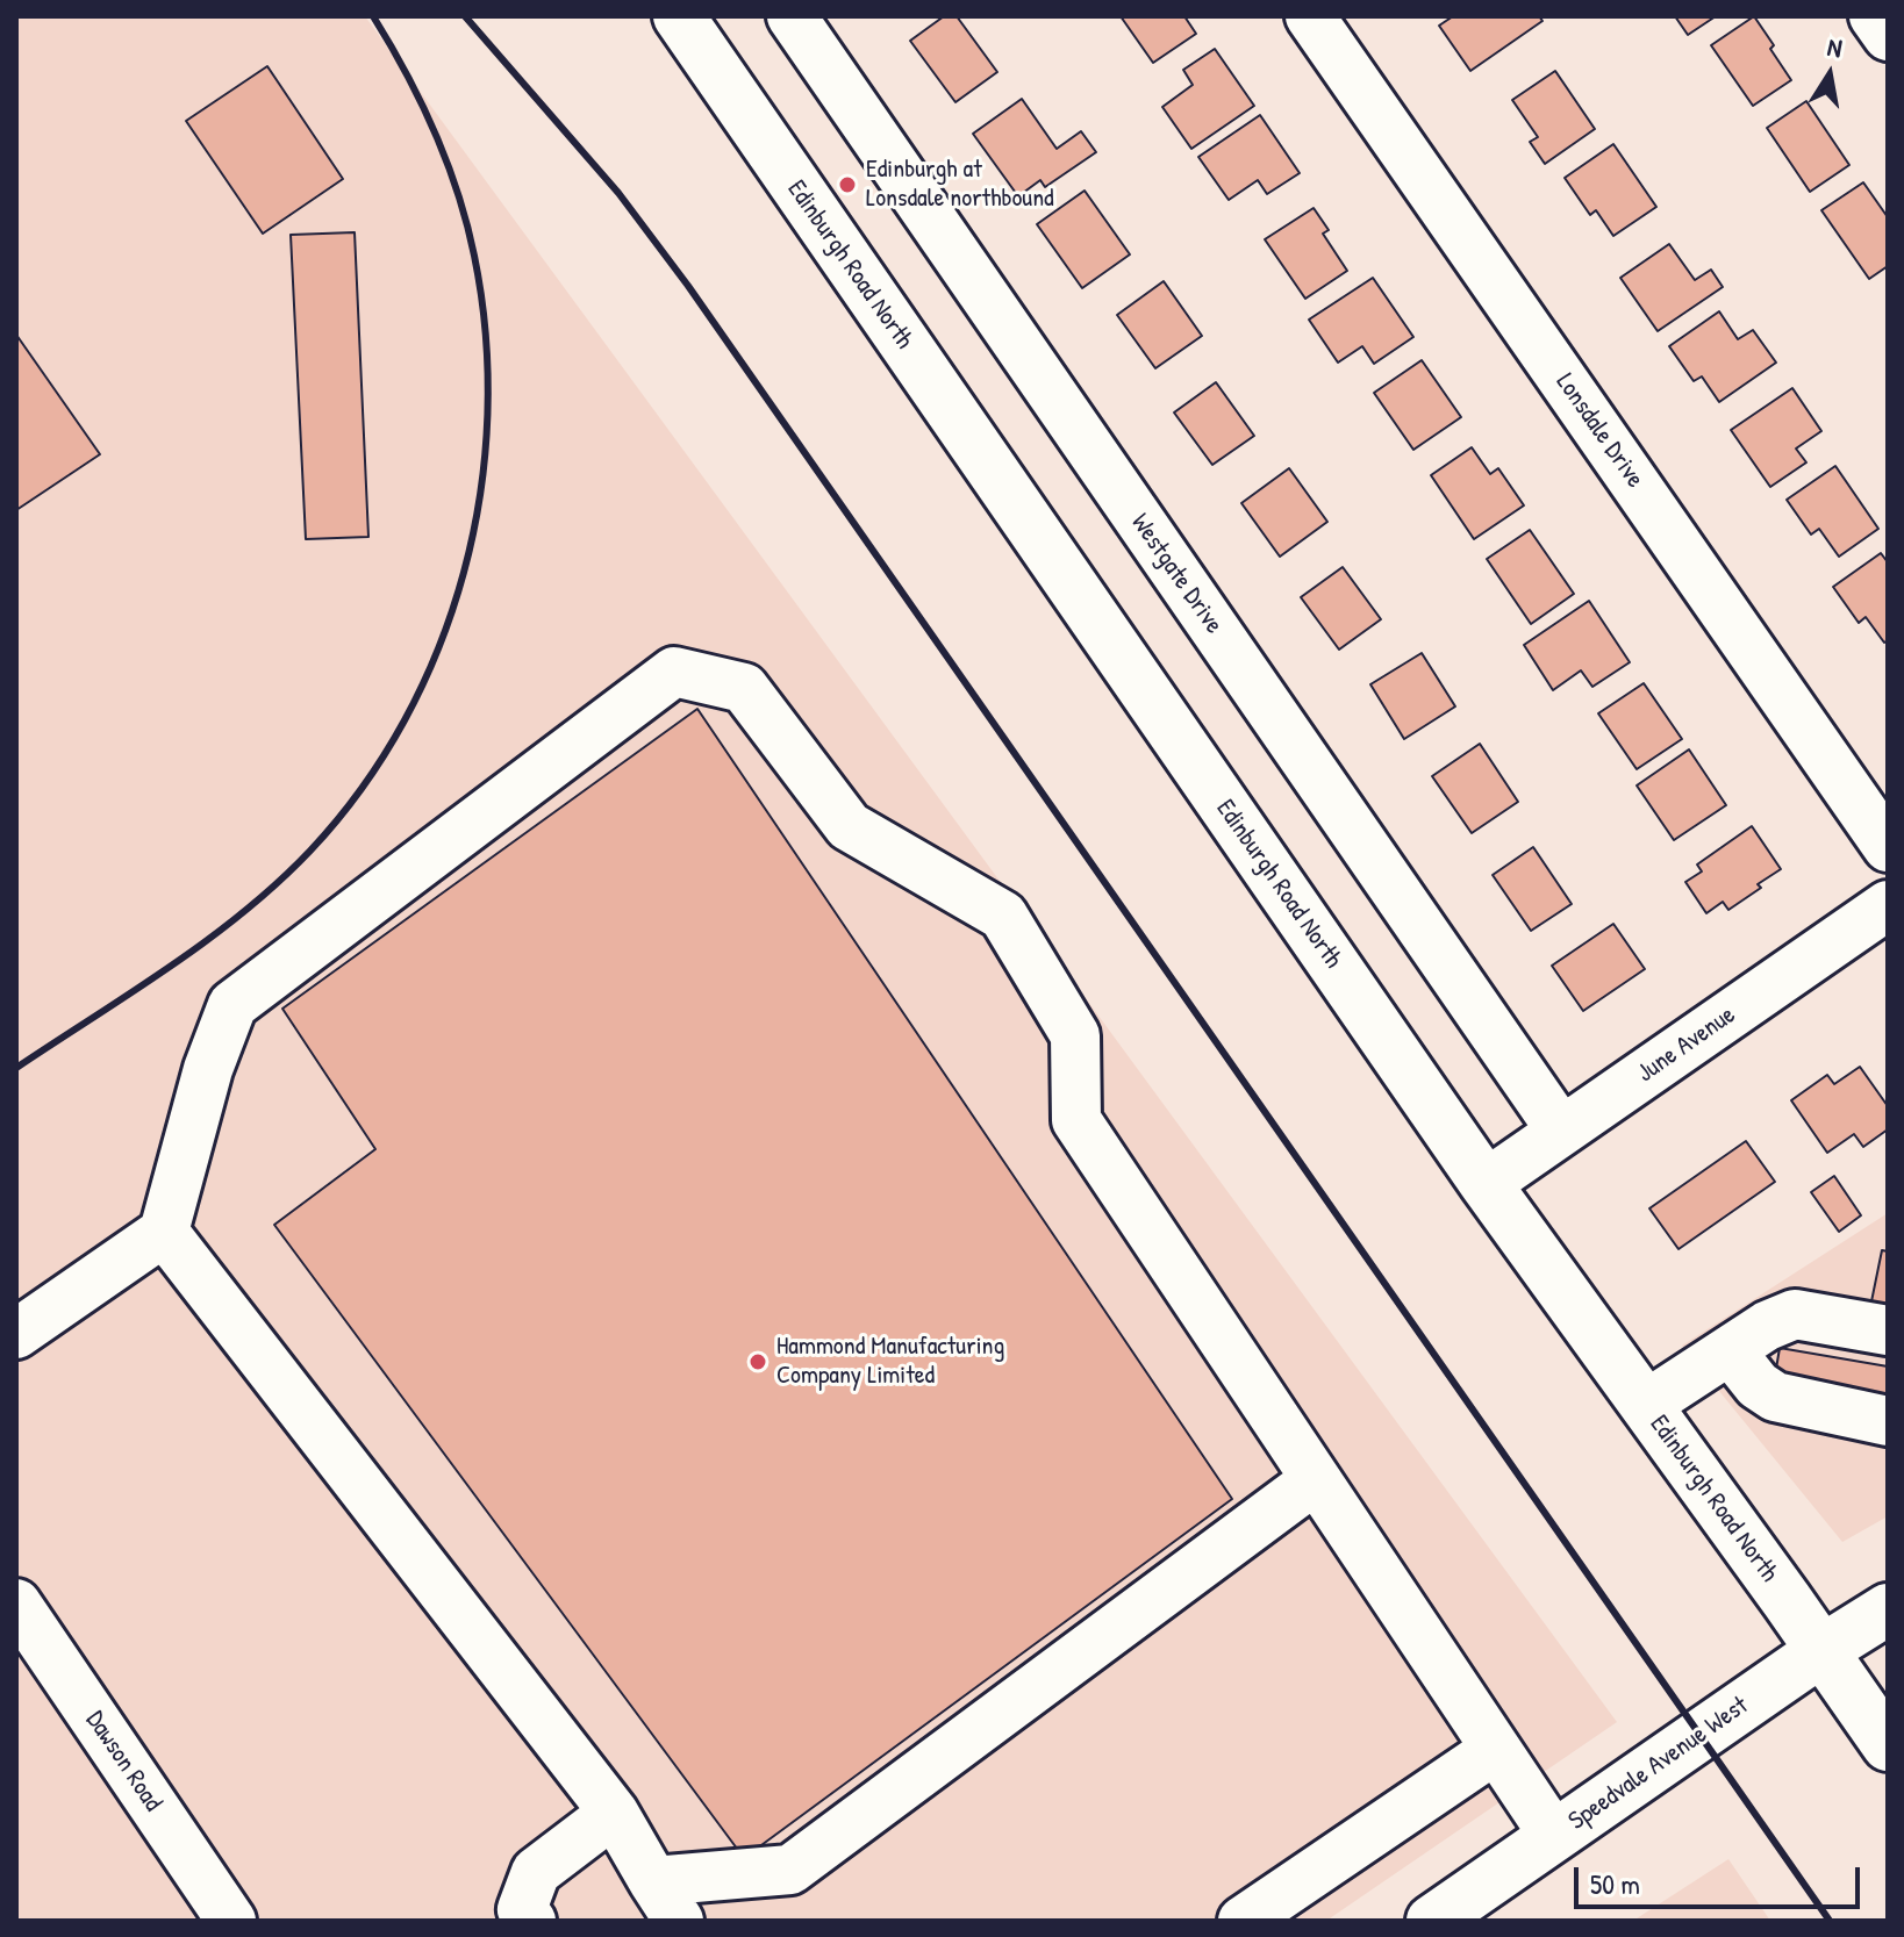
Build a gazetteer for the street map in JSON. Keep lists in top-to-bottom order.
{
  "streets": {
    "main road": ["Edinburgh Road North", "Speedvale Avenue West"],
    "street": [
      "Lonsdale Drive",
      "Westgate Drive",
      "June Avenue",
      "Dawson Road"
    ]
  },
  "crossings": [
    ["Edinburgh Road North", "June Avenue"],
    ["Edinburgh Road North", "Speedvale Avenue West"],
    ["Westgate Drive", "June Avenue"]
  ],
  "places": ["Edinburgh at Lonsdale northbound", "Hammond Manufacturing Company Limited"],
  "scale_bar": "50 m",
  "north": "top"
}
